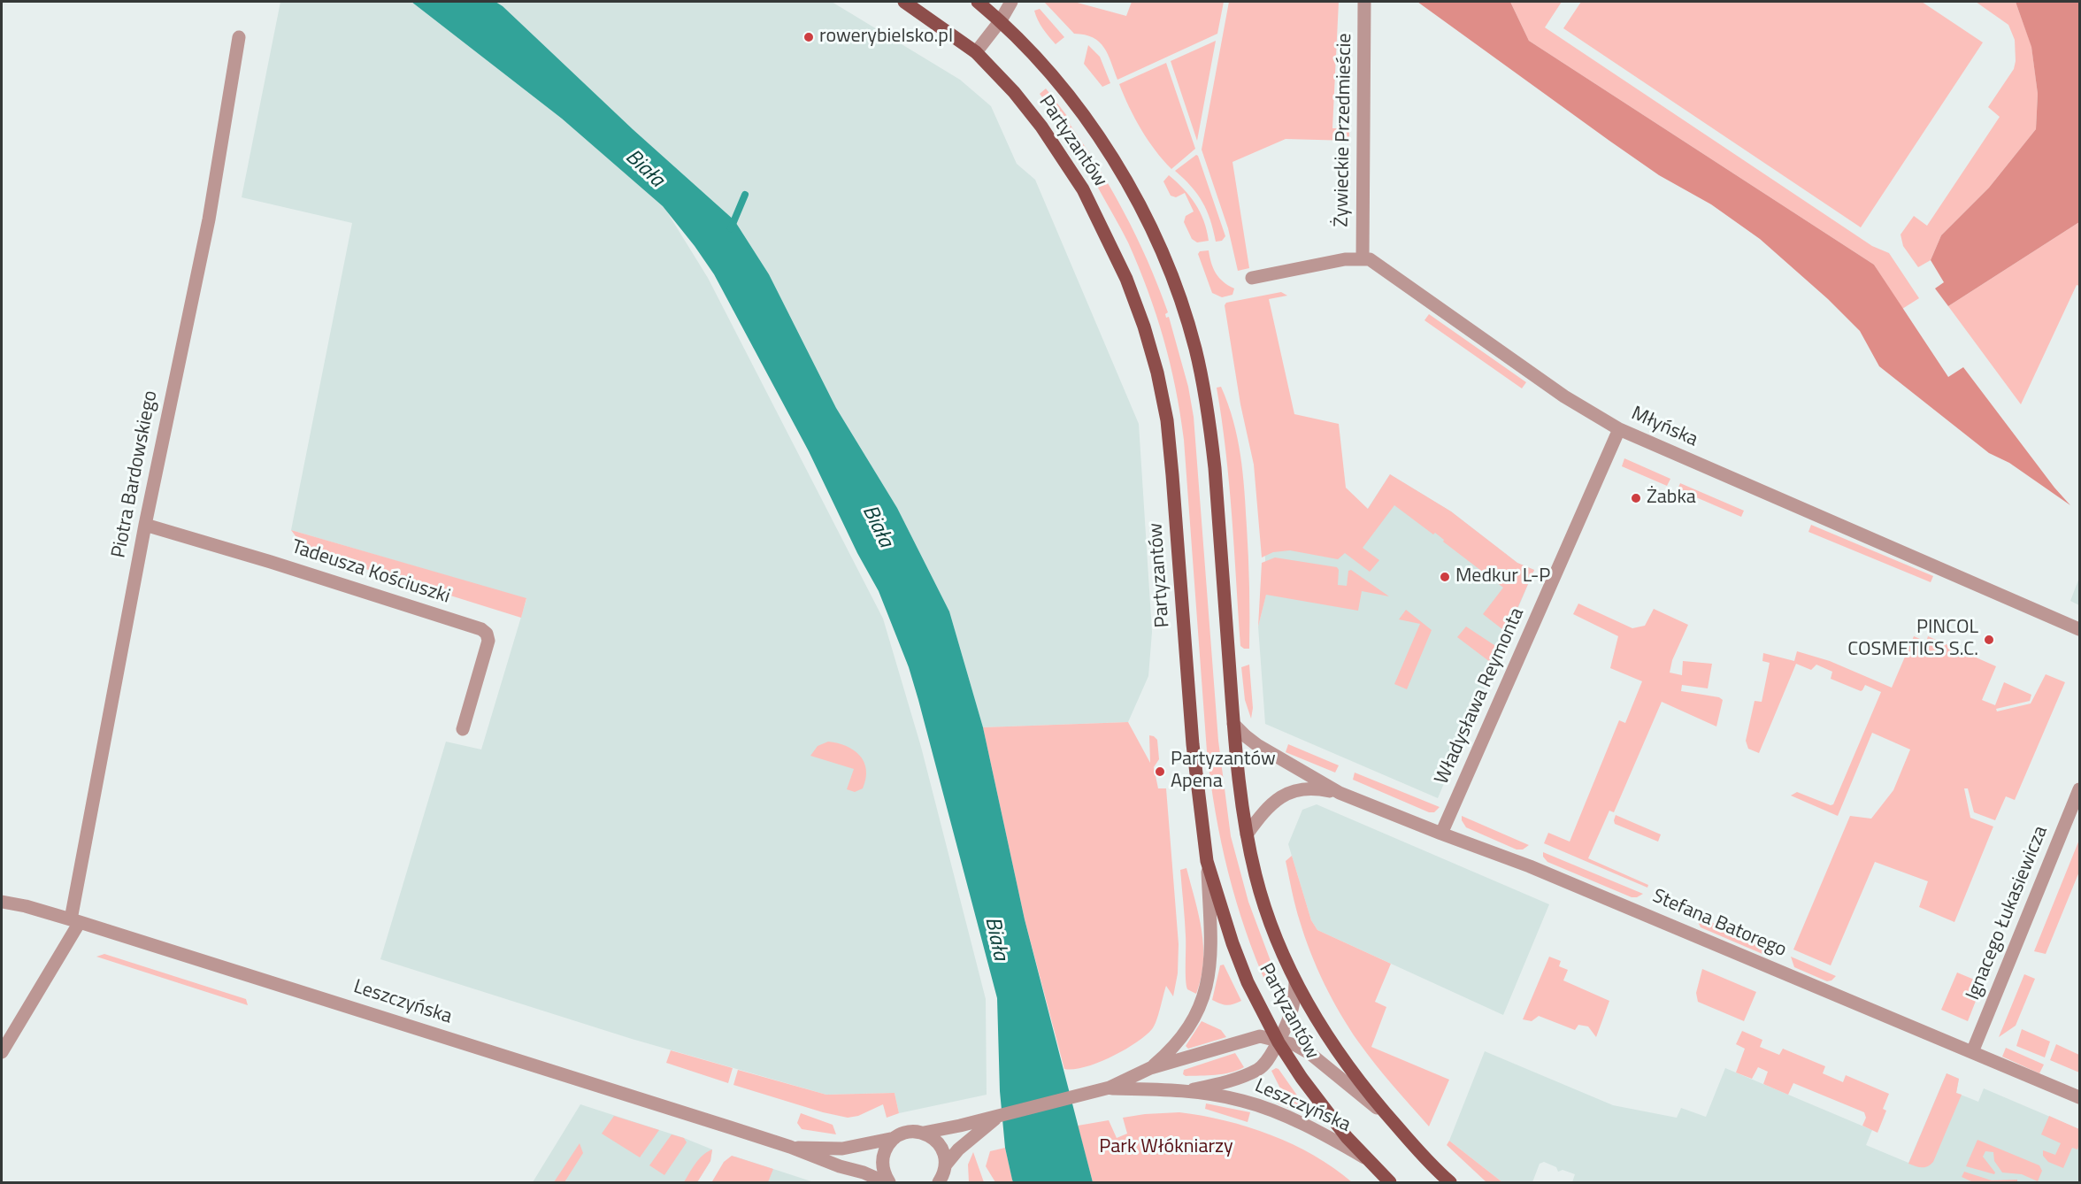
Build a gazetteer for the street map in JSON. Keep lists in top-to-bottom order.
{
  "streets": {
    "main road": ["Partyzantów"],
    "street": [
      "Żywieckie Przedmieście",
      "Młyńska",
      "Piotra Bardowskiego",
      "Tadeusza Kościuszki",
      "Władysława Reymonta",
      "Ignacego Łukasiewicza",
      "Stefana Batorego",
      "Leszczyńska"
    ]
  },
  "crossings": [
    ["Żywieckie Przedmieście", "Młyńska"],
    ["Partyzantów", "Stefana Batorego"],
    ["Partyzantów", "Leszczyńska"],
    ["Młyńska", "Władysława Reymonta"],
    ["Piotra Bardowskiego", "Tadeusza Kościuszki"],
    ["Piotra Bardowskiego", "Leszczyńska"],
    ["Władysława Reymonta", "Stefana Batorego"],
    ["Ignacego Łukasiewicza", "Stefana Batorego"]
  ],
  "water": ["Biała"],
  "parks": ["Park Włókniarzy"],
  "places": [
    "rowerybielsko.pl",
    "Żabka",
    "Medkur L-P",
    "PINCOL COSMETICS S.C.",
    "Partyzantów Apena"
  ]
}
